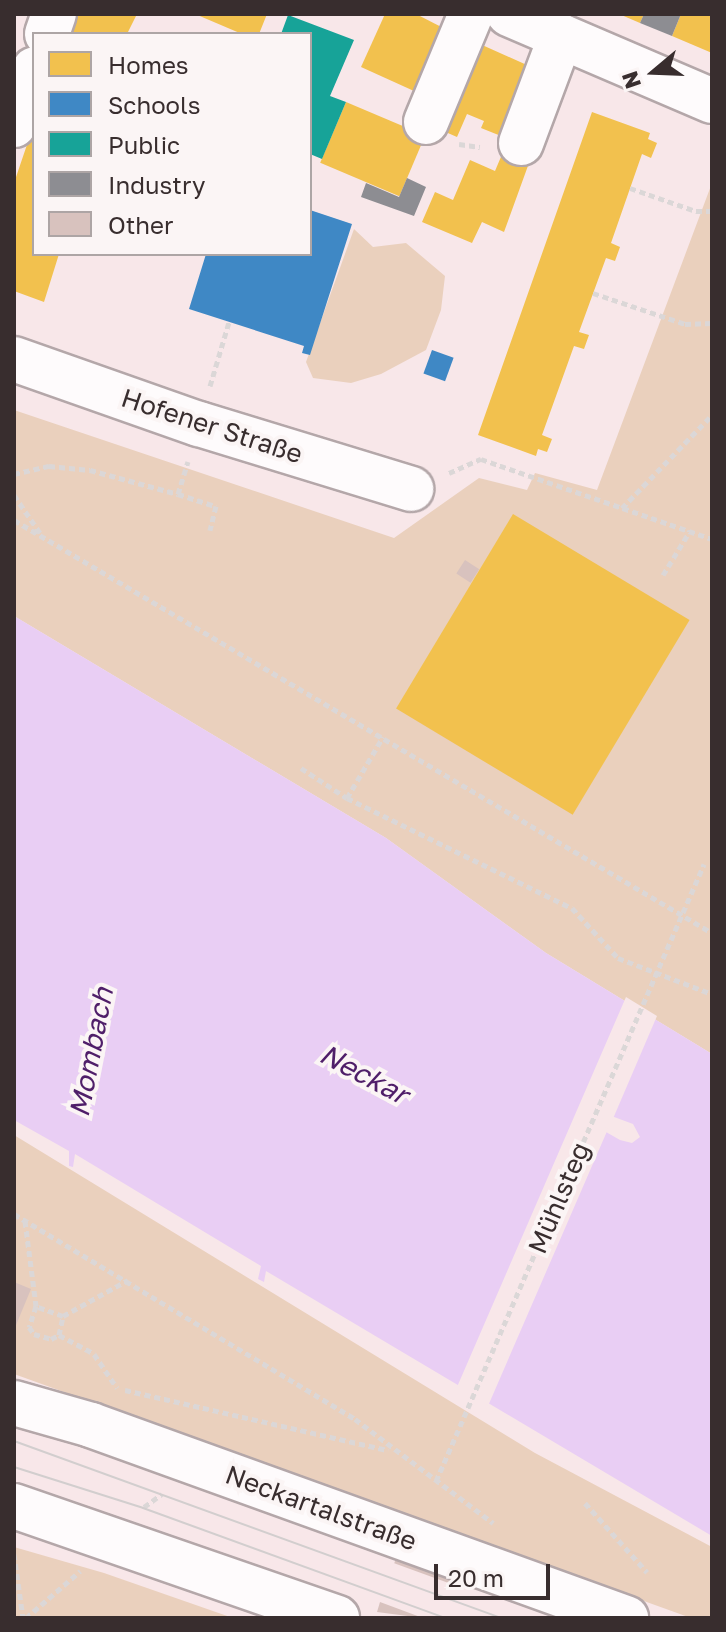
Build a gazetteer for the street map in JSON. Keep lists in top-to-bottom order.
{
  "streets": {
    "main road": ["Hofener Straße", "Neckartalstraße"],
    "path": ["Mühlsteg"]
  },
  "water": ["Mombach", "Neckar"],
  "legend": [
    "Homes",
    "Schools",
    "Public",
    "Industry",
    "Other"
  ],
  "scale_bar": "20 m",
  "north": "left"
}
